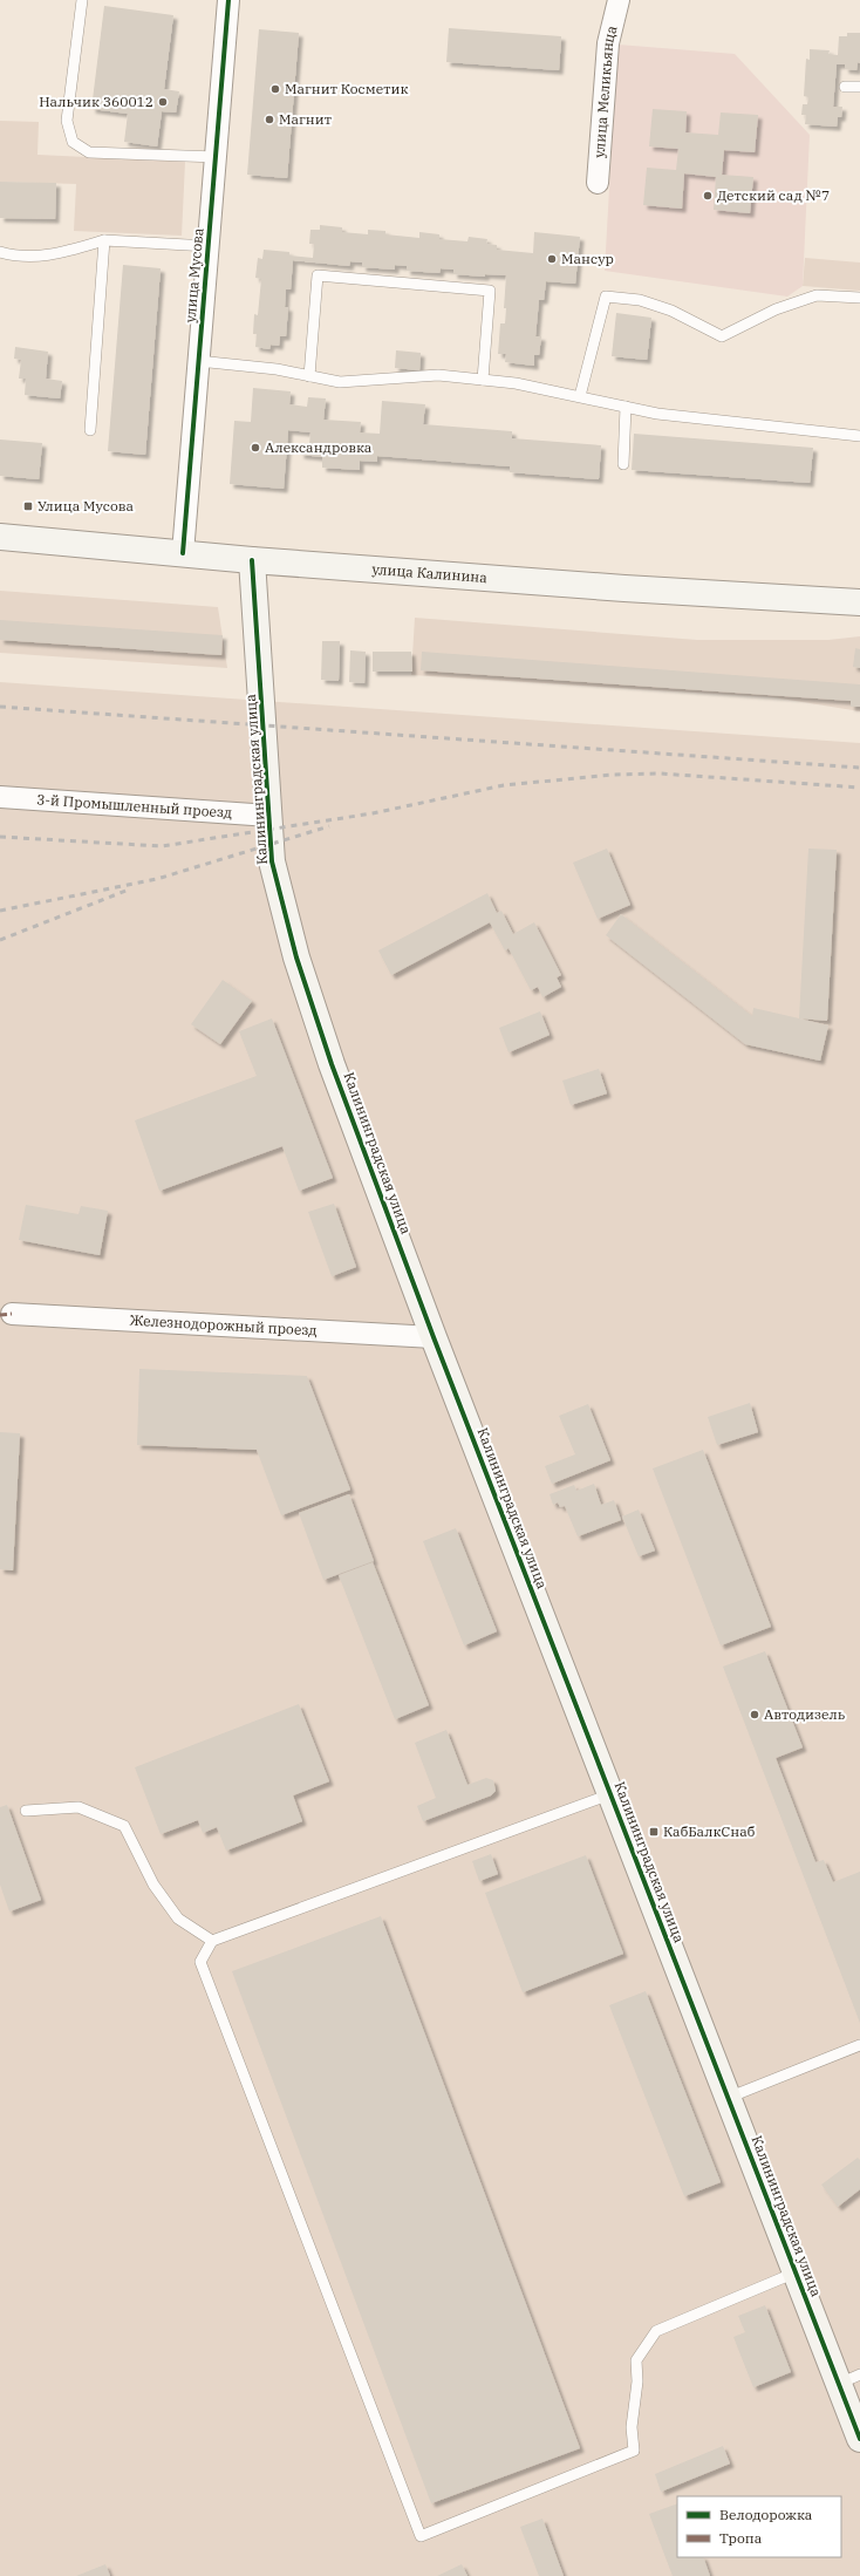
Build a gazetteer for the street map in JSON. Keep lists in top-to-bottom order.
{
  "streets": {
    "street": [
      "улица Меликьянца",
      "улица Мусова",
      "улица Калинина",
      "Калининградская улица",
      "3-й Промышленный проезд",
      "Железнодорожный проезд"
    ]
  },
  "crossings": [
    ["улица Мусова", "улица Калинина"],
    ["улица Калинина", "Калининградская улица"],
    ["Калининградская улица", "3-й Промышленный проезд"],
    ["Калининградская улица", "Железнодорожный проезд"]
  ],
  "places": {
    "other": [
      "Магнит Косметик",
      "Нальчик 360012",
      "Магнит",
      "Детский сад №7",
      "Мансур",
      "Александровка",
      "Автодизель"
    ],
    "transit": ["Улица Мусова", "КабБалкСнаб"]
  },
  "legend": ["Велодорожка", "Тропа"]
}
